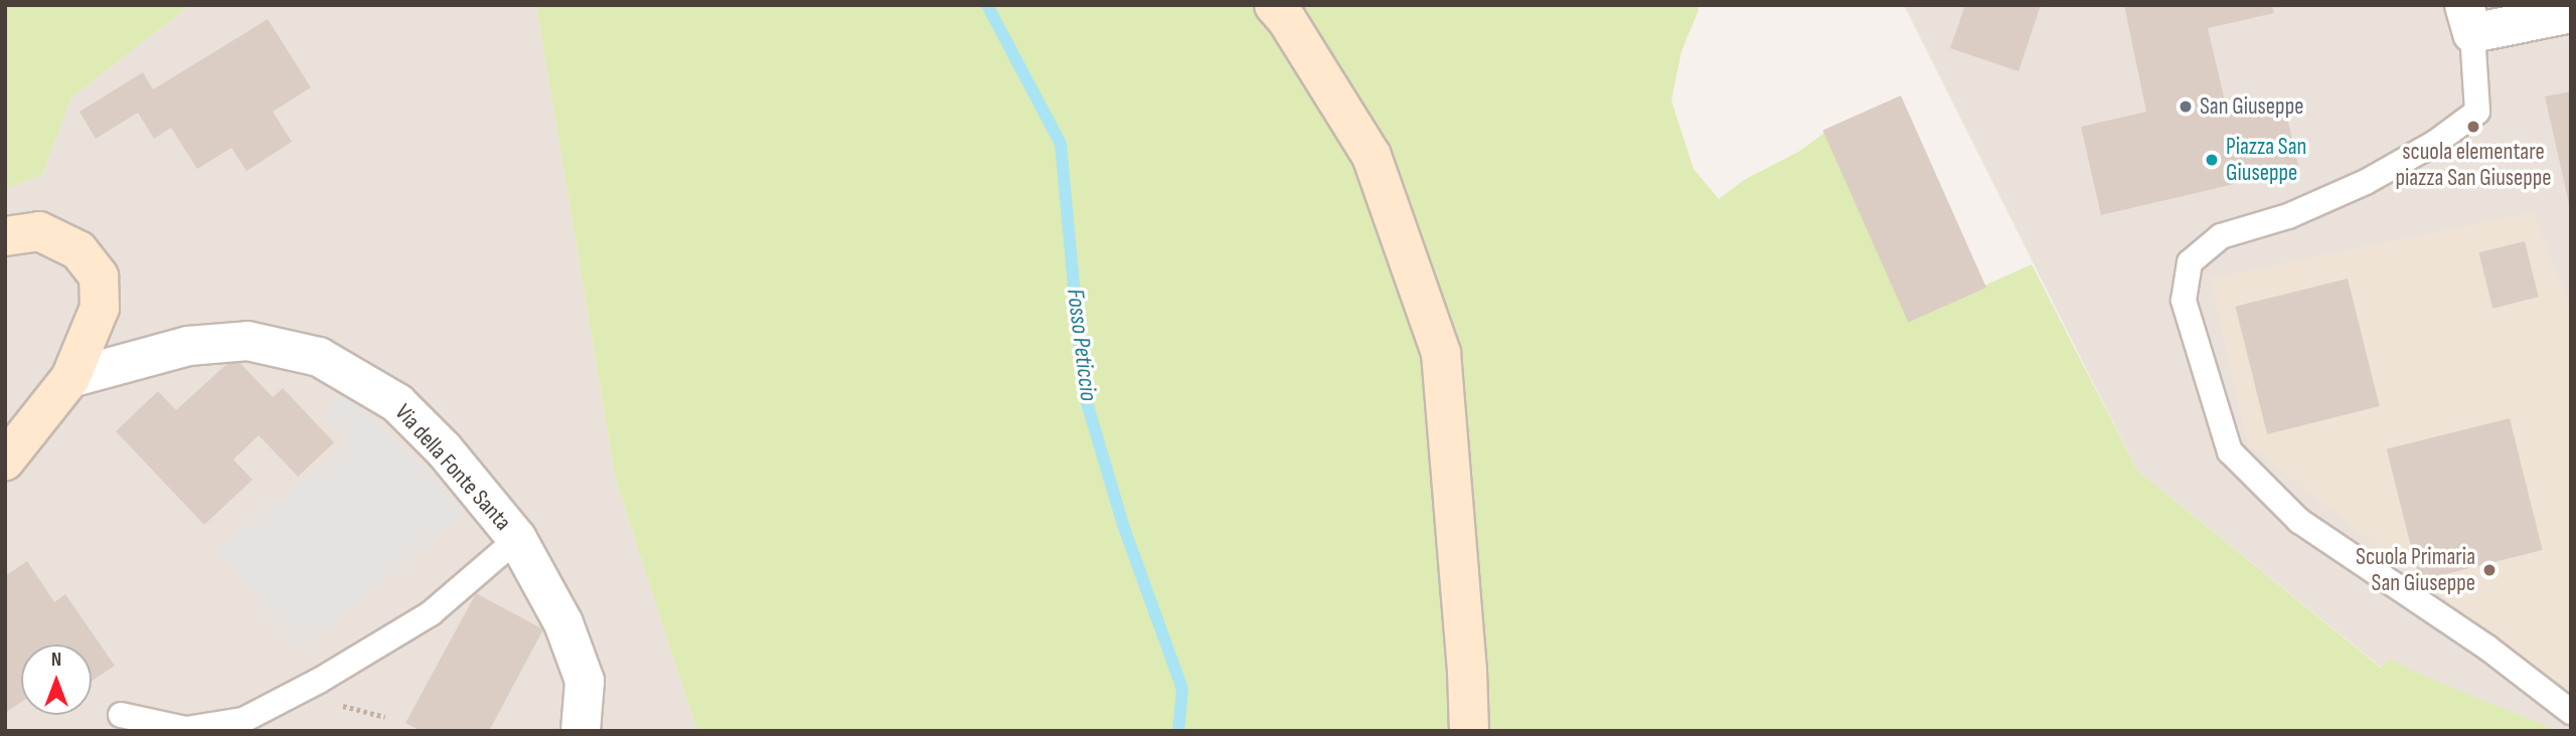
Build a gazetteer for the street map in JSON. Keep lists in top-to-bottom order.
{
  "streets": {
    "street": ["Via della Fonte Santa"]
  },
  "water": ["Fosso Peticcio"],
  "places": [
    "San Giuseppe",
    "scuola elementare piazza San Giuseppe",
    "Piazza San Giuseppe",
    "Scuola Primaria San Giuseppe"
  ],
  "north": "top"
}
